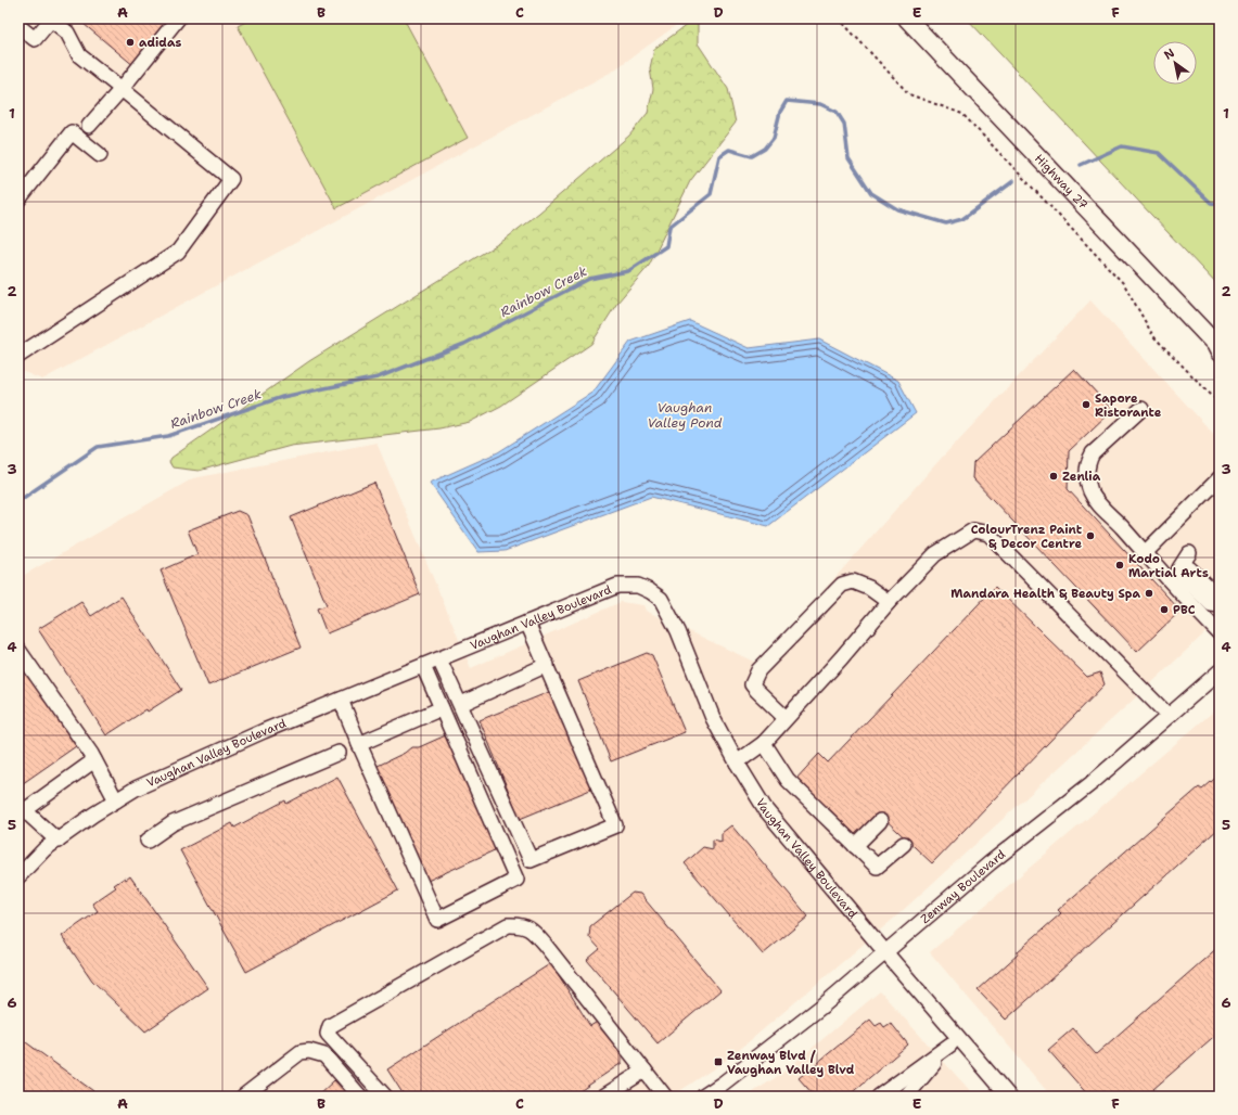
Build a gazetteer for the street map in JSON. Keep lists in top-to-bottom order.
{
  "streets": {
    "main road": ["Highway 27"],
    "street": ["Vaughan Valley Boulevard", "Zenway Boulevard"]
  },
  "crossings": [
    ["Vaughan Valley Boulevard", "Zenway Boulevard"]
  ],
  "water": ["Rainbow Creek", "Vaughan Valley Pond"],
  "places": {
    "other": [
      "adidas",
      "Sapore Ristorante",
      "Zenlia",
      "ColourTrenz Paint & Decor Centre",
      "Kodo Martial Arts",
      "Mandara Health & Beauty Spa",
      "PBC"
    ],
    "transit": ["Zenway Blvd / Vaughan Valley Blvd"]
  },
  "north": "top left",
  "grid": {
    "columns": [
      "A",
      "B",
      "C",
      "D",
      "E",
      "F"
    ],
    "rows": [
      "1",
      "2",
      "3",
      "4",
      "5",
      "6"
    ]
  }
}
